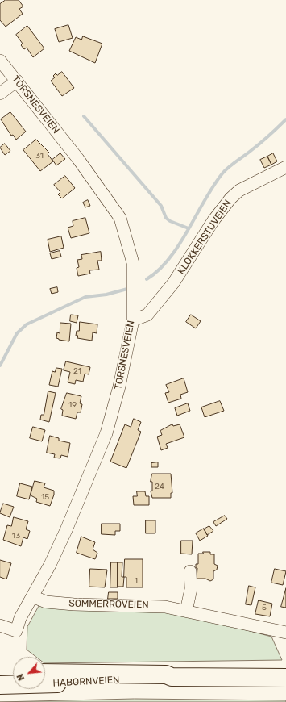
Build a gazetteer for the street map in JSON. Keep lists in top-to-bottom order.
{
  "streets": {
    "highway": ["HABORNVEIEN"],
    "street": ["TORSNESVEIEN", "KLOKKERSTUVEIEN", "SOMMERROVEIEN"]
  },
  "crossings": [
    ["TORSNESVEIEN", "KLOKKERSTUVEIEN"],
    ["TORSNESVEIEN", "SOMMERROVEIEN"]
  ],
  "house_numbers": [
    "31",
    "21",
    "19",
    "24",
    "15",
    "13",
    "1",
    "5"
  ],
  "north": "bottom left"
}
